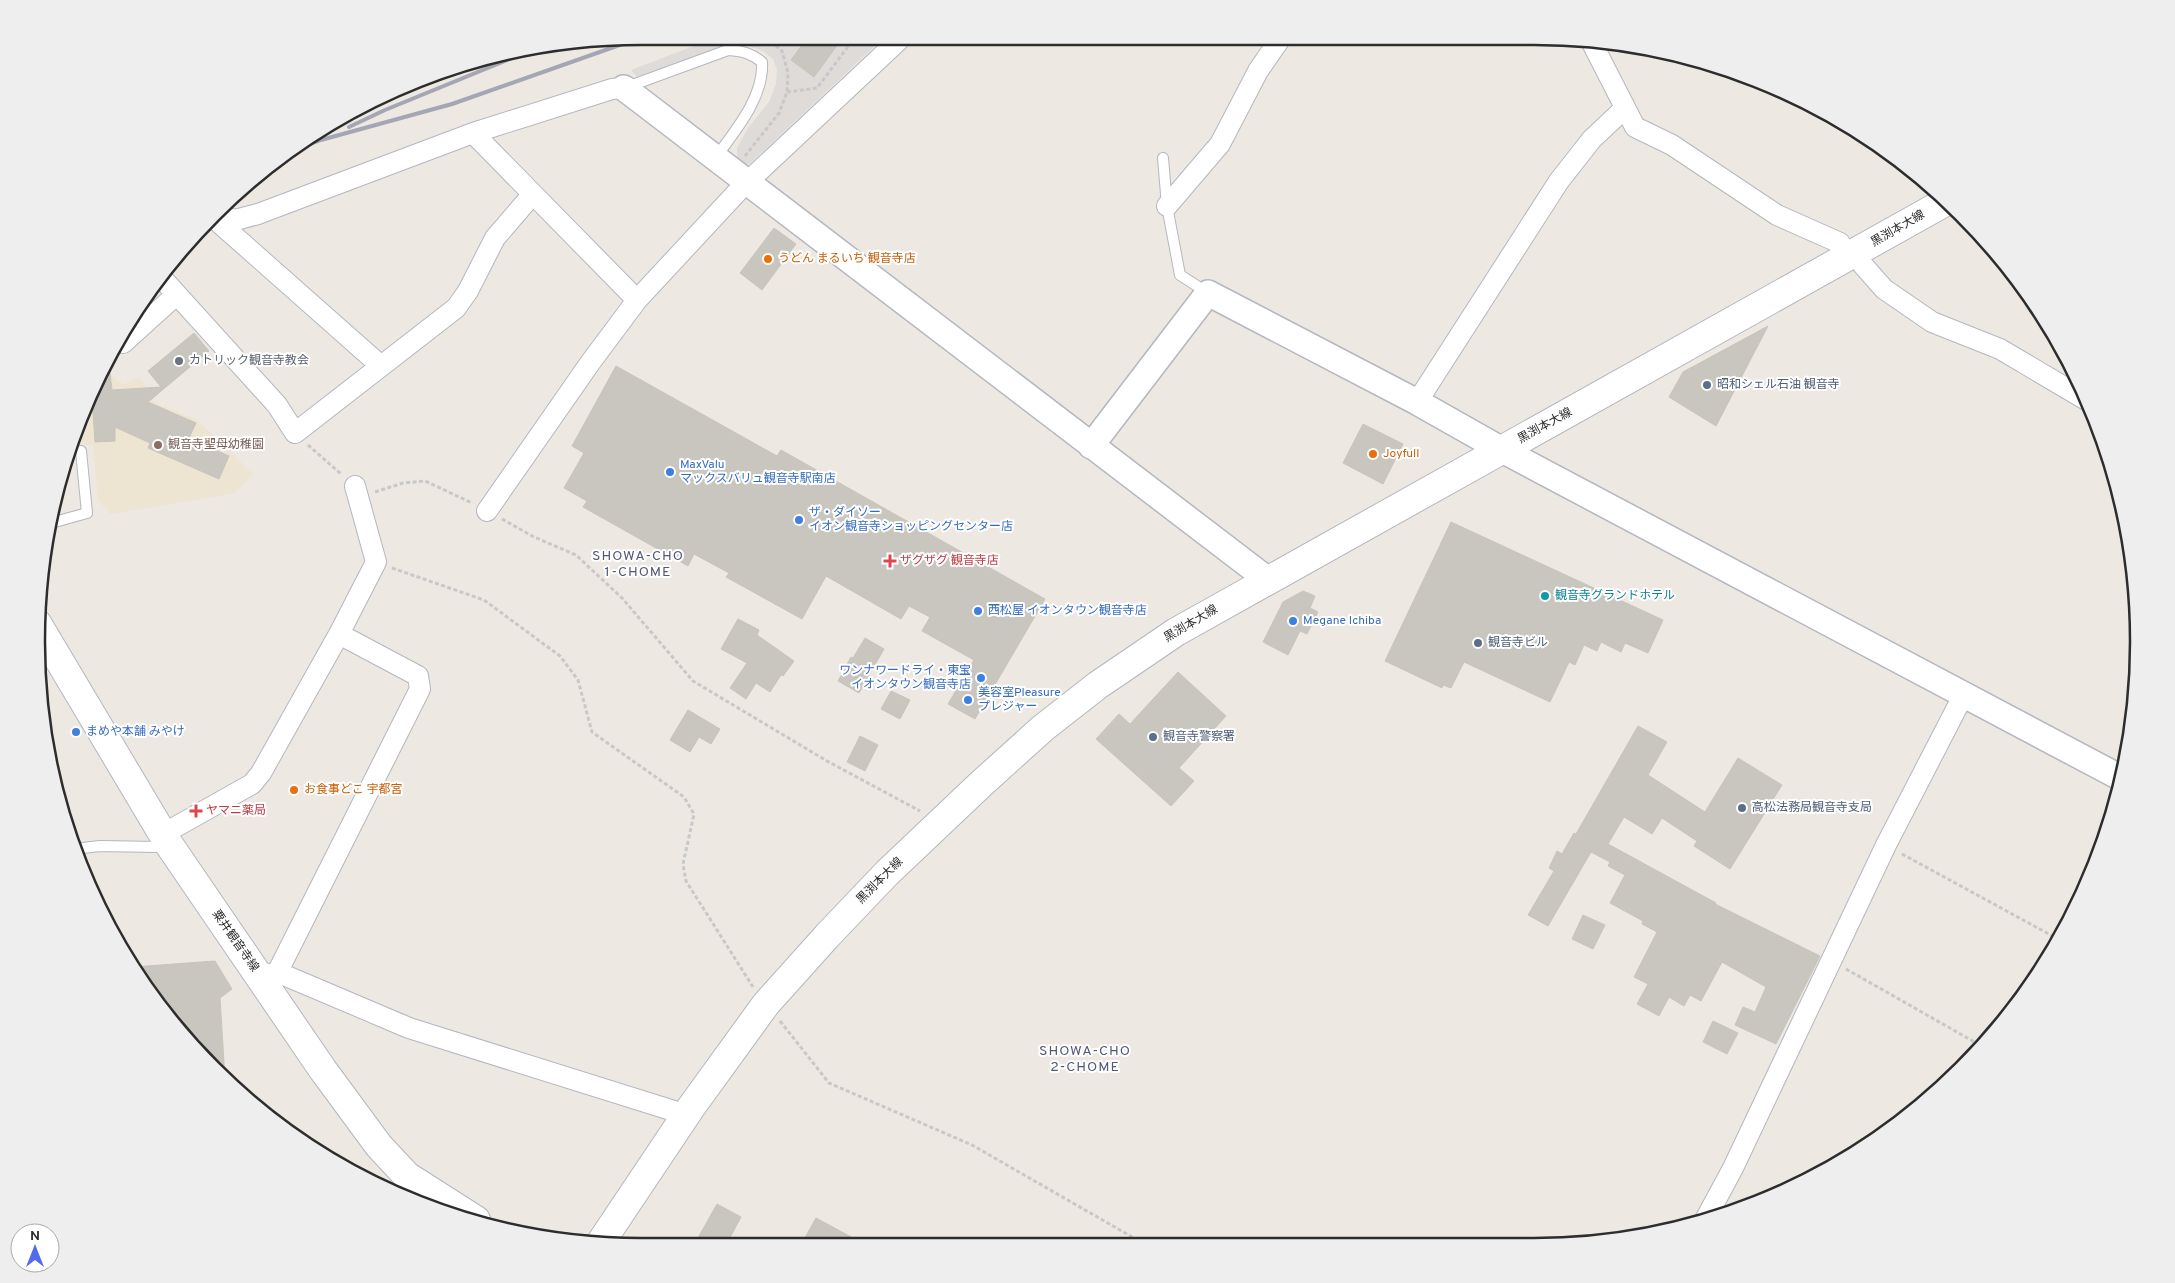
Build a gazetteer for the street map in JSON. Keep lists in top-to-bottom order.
{
  "streets": {
    "main road": ["黒渕本大線", "粟井観音寺線"]
  },
  "districts": ["SHOWA-CHO 1-CHOME", "SHOWA-CHO 2-CHOME"],
  "places": {
    "other": [
      "うどん まるいち 観音寺店",
      "カトリック観音寺教会",
      "昭和シェル石油 観音寺",
      "観音寺聖母幼稚園",
      "Joyfull",
      "MaxValu マックスバリュ観音寺駅南店",
      "ザ・ダイソー イオン観音寺ショッピングセンター店",
      "観音寺グランドホテル",
      "西松屋 イオンタウン観音寺店",
      "Megane Ichiba",
      "観音寺ビル",
      "ワンナワードライ・東宝 イオンタウン観音寺店",
      "美容室Pleasure プレジャー",
      "まめや本舗 みやけ",
      "観音寺警察署",
      "お食事どこ 宇都宮",
      "高松法務局観音寺支局"
    ],
    "health": ["ザグザグ 観音寺店", "ヤマニ薬局"]
  },
  "north": "top"
}
